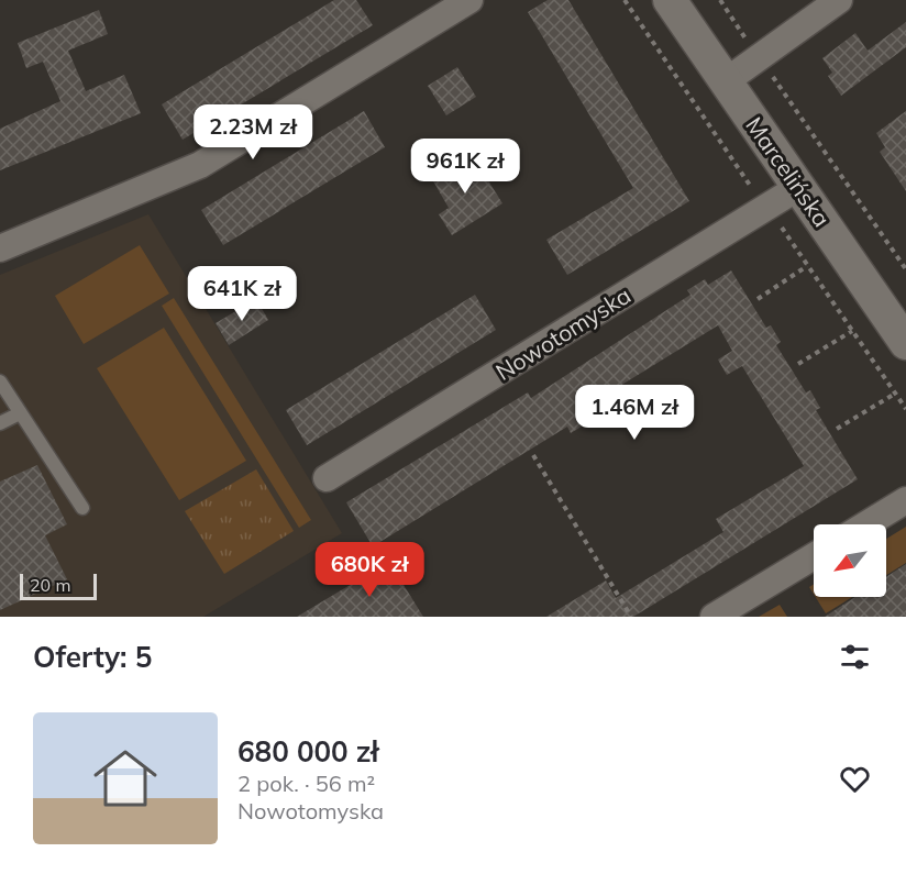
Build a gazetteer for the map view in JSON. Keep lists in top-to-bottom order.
{
  "streets": {
    "street": ["Marcelińska", "Nowotomyska"]
  },
  "crossings": [
    ["Marcelińska", "Nowotomyska"]
  ],
  "scale_bar": "20 m",
  "north": "bottom left",
  "page": {
    "price": [
      "2.23M zł",
      "961K zł",
      "641K zł",
      "1.46M zł",
      "680K zł"
    ],
    "scale": "20 m",
    "heading": "Oferty: 5",
    "list": [
      {
        "name": "680 000 zł",
        "note": "2 pok. · 56 m² · Nowotomyska"
      }
    ]
  }
}
